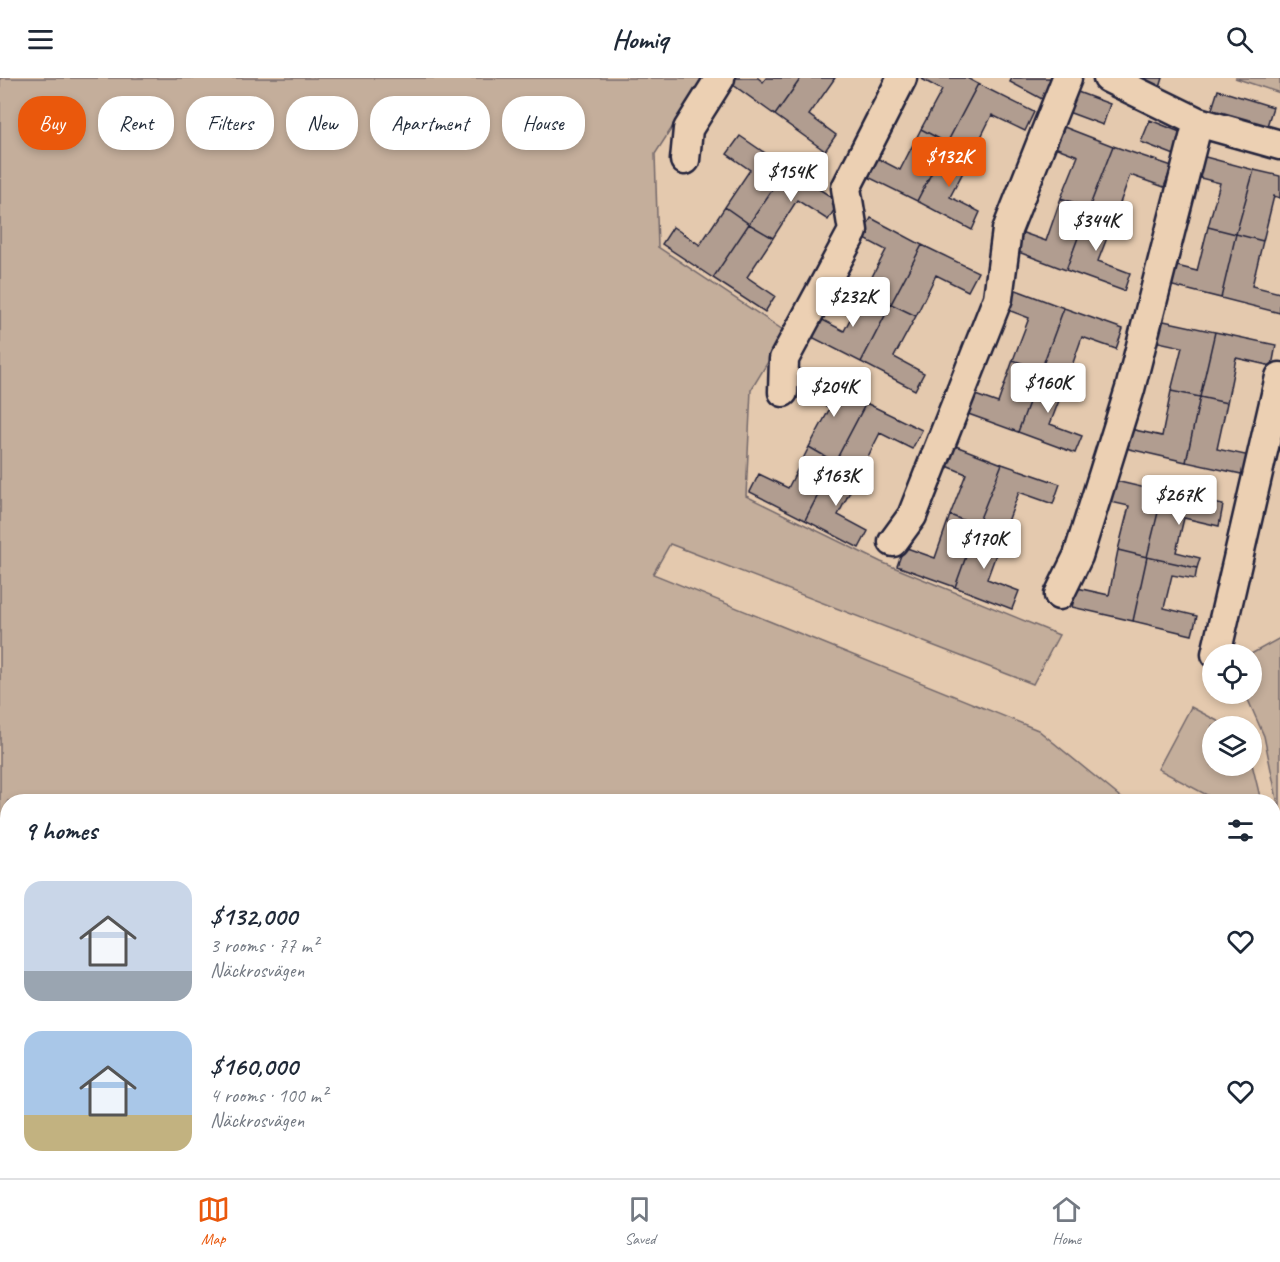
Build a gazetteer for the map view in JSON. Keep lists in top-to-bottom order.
{
  "page": {
    "header": "Homiq",
    "chip": [
      "Buy",
      "Rent",
      "Filters",
      "New",
      "Apartment",
      "House"
    ],
    "price": [
      "$132K",
      "$154K",
      "$344K",
      "$232K",
      "$160K",
      "$204K",
      "$163K",
      "$267K",
      "$170K"
    ],
    "heading": "9 homes",
    "list": [
      {
        "name": "$132,000",
        "note": "3 rooms · 77 m² · Näckrosvägen"
      },
      {
        "name": "$160,000",
        "note": "4 rooms · 100 m² · Näckrosvägen"
      }
    ],
    "tabs": ["Map", "Saved", "Home"]
  }
}
